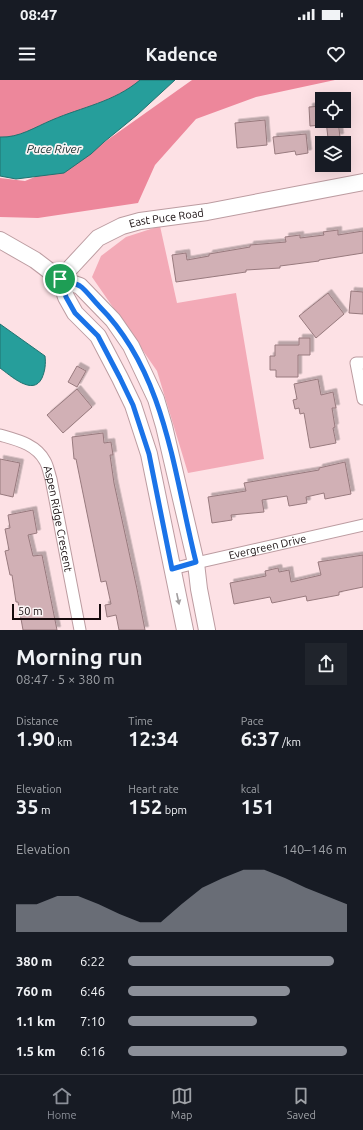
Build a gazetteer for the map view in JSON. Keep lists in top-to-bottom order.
{
  "streets": {
    "street": ["East Puce Road", "Aspen Ridge Crescent", "Evergreen Drive"]
  },
  "water": ["Puce River"],
  "scale_bar": "50 m",
  "page": {
    "status": "08:47",
    "header": "Kadence",
    "scale": "50 m",
    "heading": ["Morning run", "08:47 · 5 × 380 m"],
    "stats": [
      ["Distance", "1.90 km"],
      ["Time", "12:34"],
      ["Pace", "6:37 /km"],
      ["Elevation", "35 m"],
      ["Heart rate", "152 bpm"],
      ["kcal", "151"]
    ],
    "chart": ["Elevation", "140–146 m"],
    "list": [
      {
        "name": "380 m",
        "note": "6:22"
      },
      {
        "name": "760 m",
        "note": "6:46"
      },
      {
        "name": "1.1 km",
        "note": "7:10"
      },
      {
        "name": "1.5 km",
        "note": "6:16"
      }
    ],
    "tabs": ["Home", "Map", "Saved"]
  }
}
